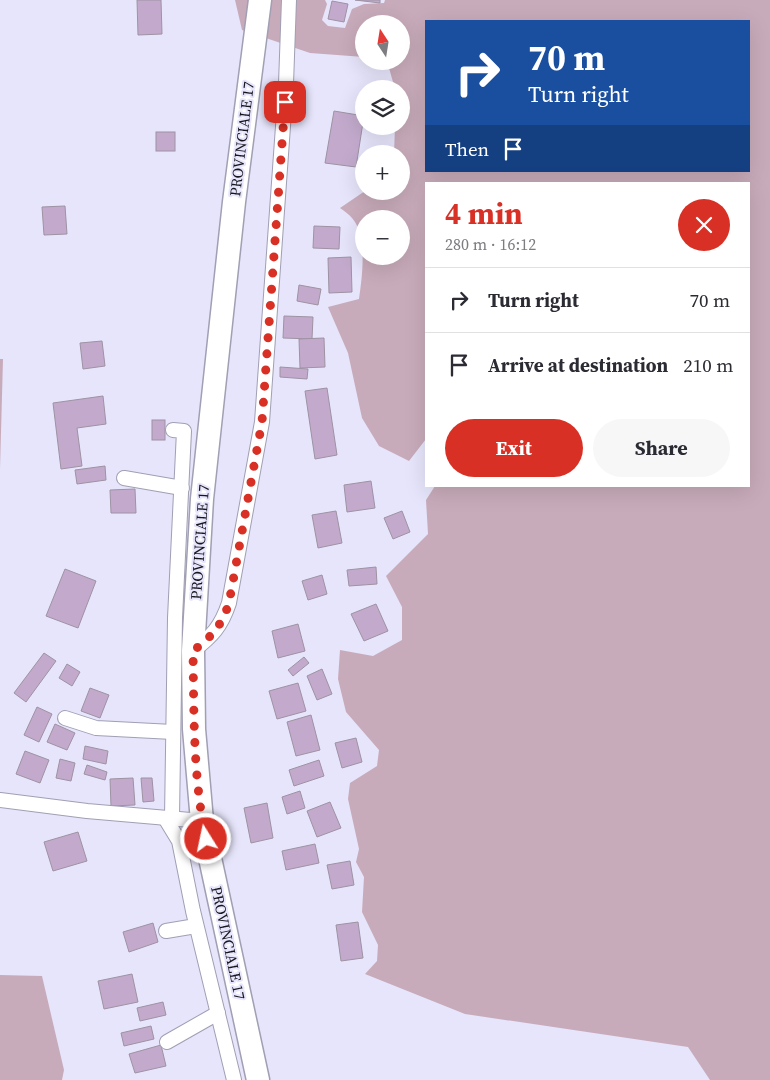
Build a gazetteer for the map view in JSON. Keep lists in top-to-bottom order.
{
  "streets": {
    "main road": ["PROVINCIALE 17"]
  },
  "north": "top",
  "page": {
    "map_buttons": ["+", "−"],
    "turn": ["70 m", "Turn right"],
    "then": "Then",
    "heading": ["4 min", "280 m · 16:12"],
    "list": [
      {
        "name": "Turn right",
        "value": "70 m"
      },
      {
        "name": "Arrive at destination",
        "value": "210 m"
      }
    ],
    "buttons": ["Exit", "Share"]
  }
}
